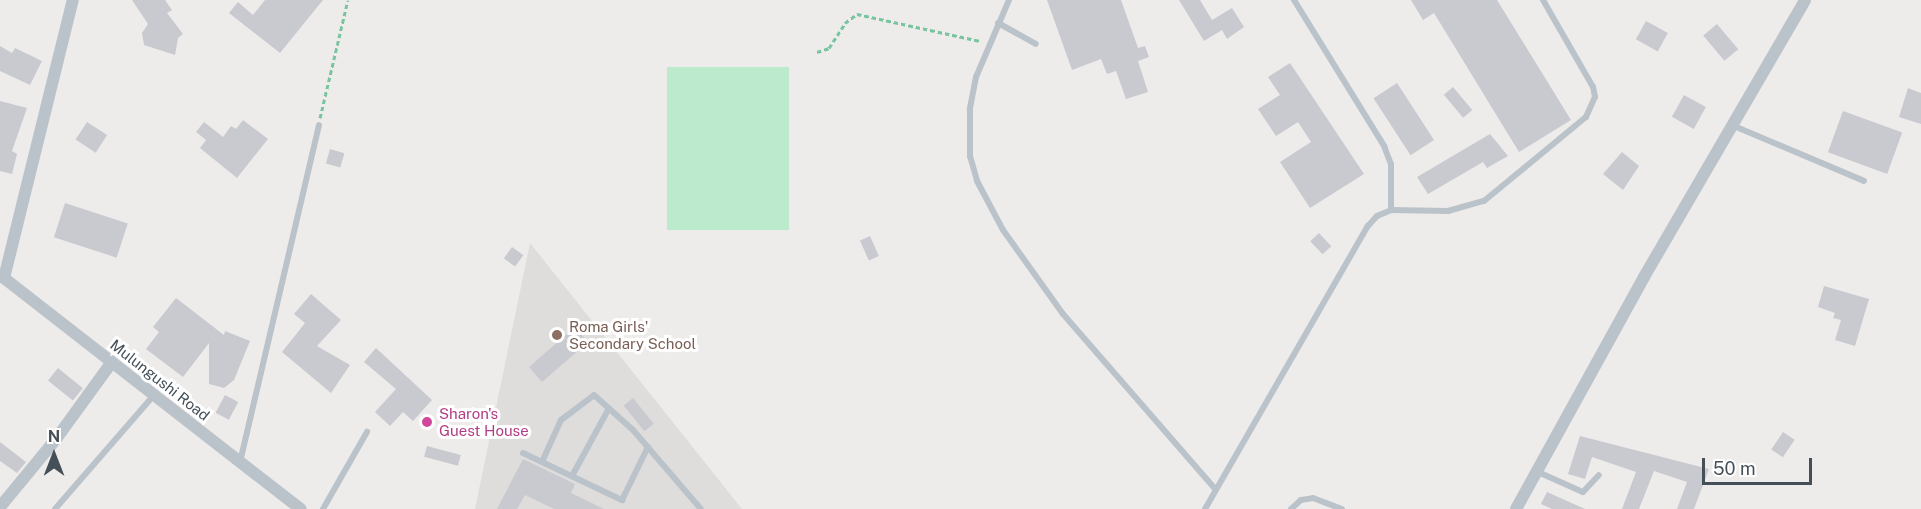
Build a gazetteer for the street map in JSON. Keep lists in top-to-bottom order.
{
  "streets": {
    "street": ["Mulungushi Road"]
  },
  "places": ["Roma Girls' Secondary School", "Sharon's Guest House"],
  "scale_bar": "50 m",
  "north": "top"
}
